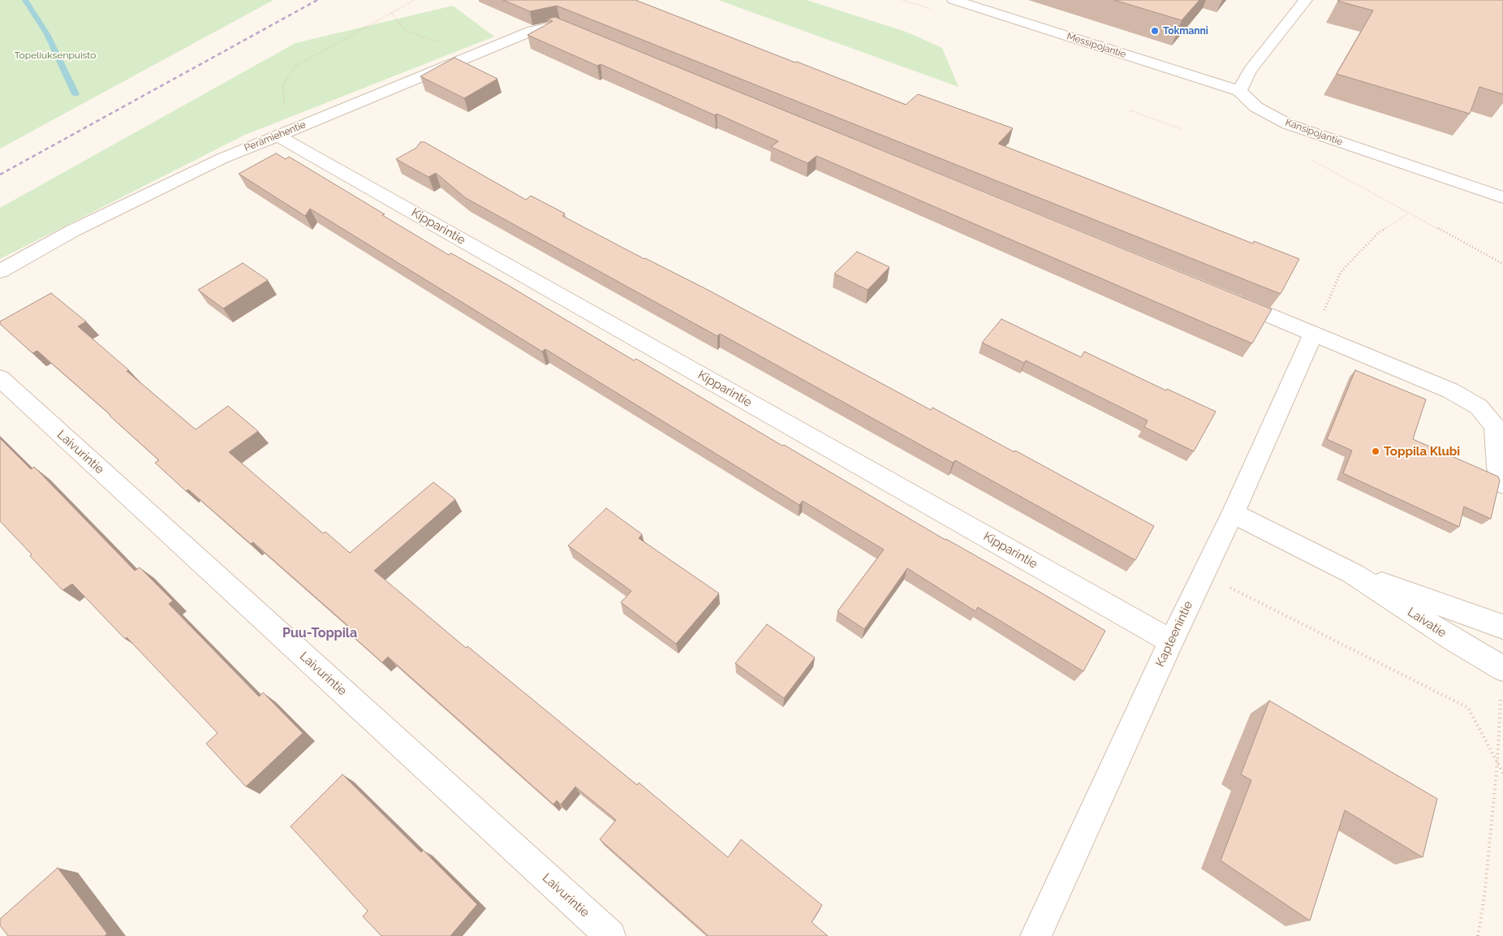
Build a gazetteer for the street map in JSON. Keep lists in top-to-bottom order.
{
  "streets": {
    "street": [
      "Messipojantie",
      "Kansipojantie",
      "Perämiehentie",
      "Kipparintie",
      "Laivurintie",
      "Laivatie",
      "Kapteenintie"
    ]
  },
  "crossings": [
    ["Messipojantie", "Kansipojantie"],
    ["Perämiehentie", "Kipparintie"],
    ["Kipparintie", "Kapteenintie"],
    ["Laivatie", "Kapteenintie"]
  ],
  "districts": ["Puu-Toppila"],
  "parks": ["Topeliuksenpuisto"],
  "places": ["Tokmanni", "Toppila Klubi"]
}
